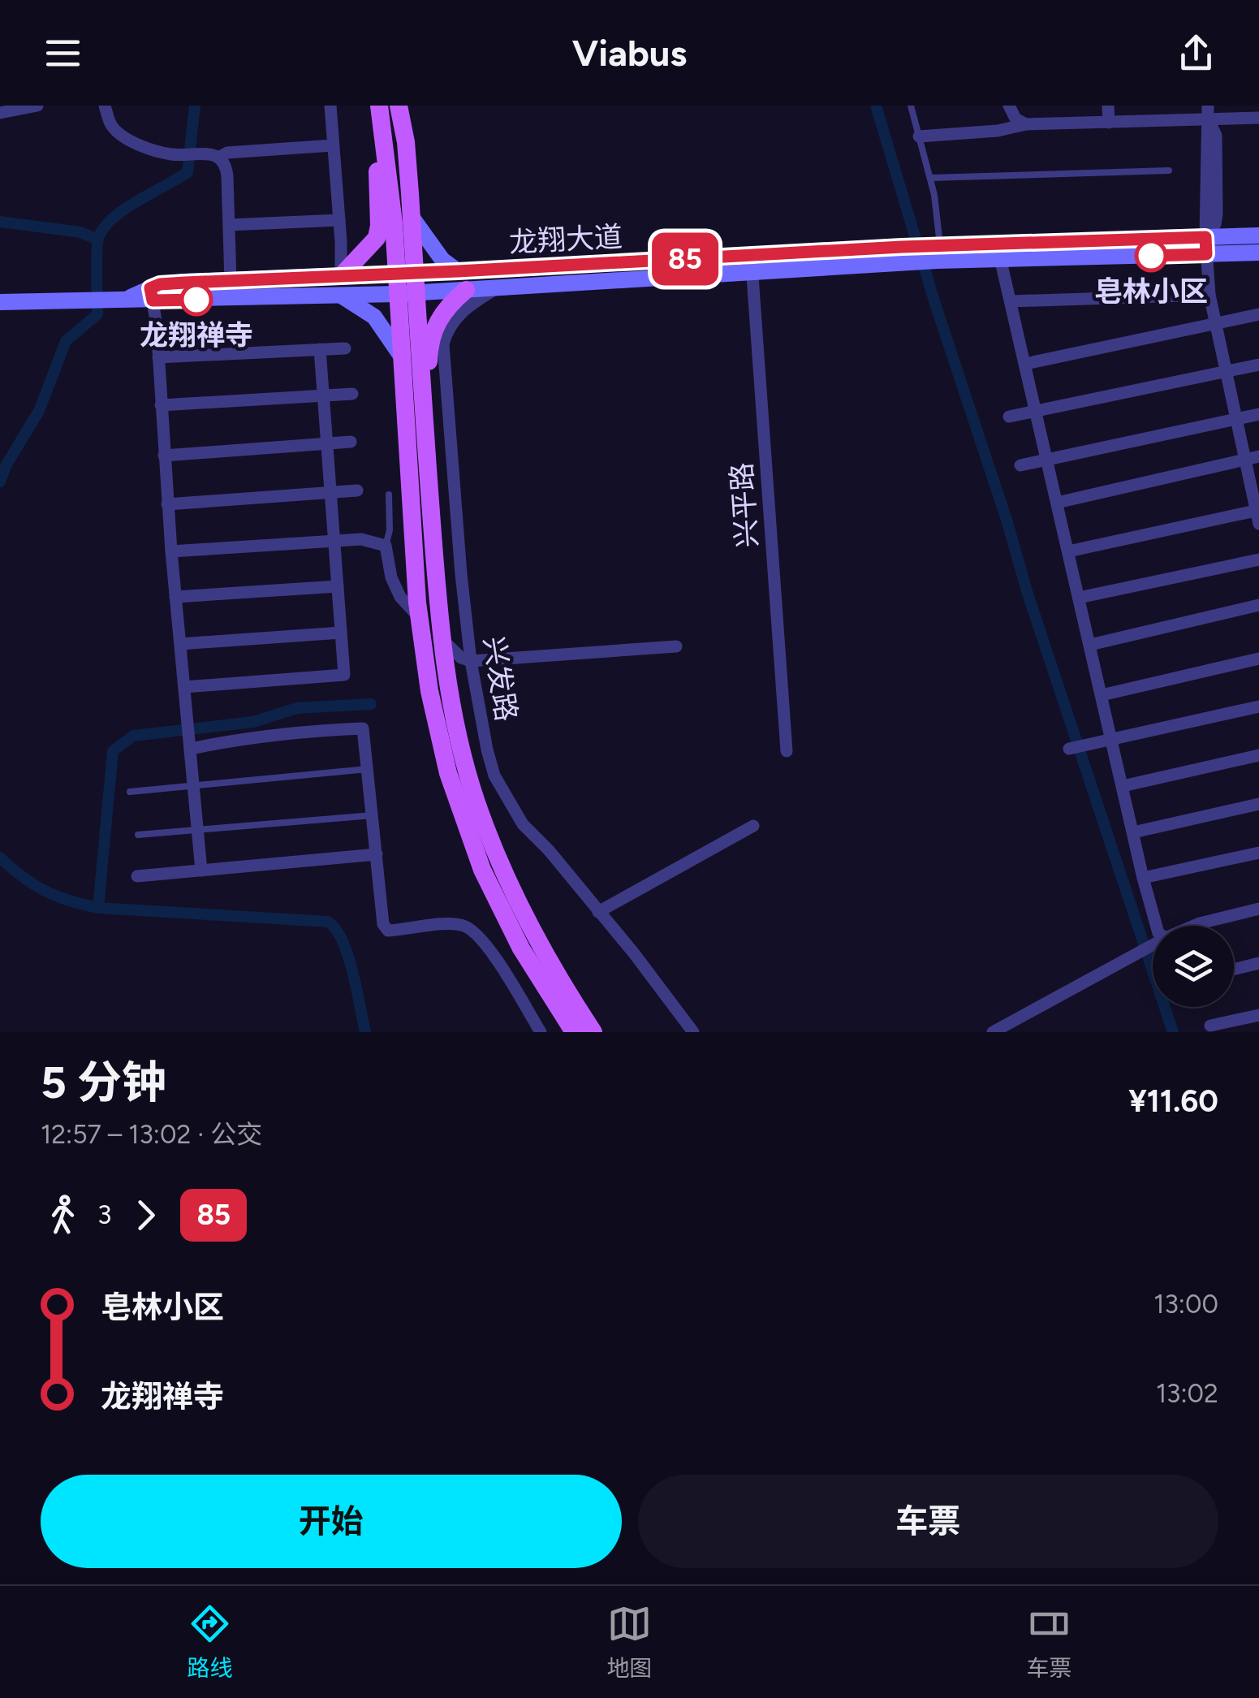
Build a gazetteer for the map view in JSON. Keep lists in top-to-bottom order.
{
  "streets": {
    "main road": ["龙翔大道"],
    "street": ["兴平路", "兴发路"]
  },
  "crossings": [
    ["龙翔大道", "兴平路"],
    ["龙翔大道", "兴发路"]
  ],
  "places": ["皂林小区", "龙翔禅寺"],
  "lines": ["bus line 85"],
  "page": {
    "header": "Viabus",
    "on_map": "85",
    "heading": ["5 分钟", "12:57 – 13:02 · 公交", "¥11.60"],
    "legs": ["3", "85"],
    "list": [
      {
        "name": "皂林小区",
        "value": "13:00"
      },
      {
        "name": "龙翔禅寺",
        "value": "13:02"
      }
    ],
    "buttons": ["开始", "车票"],
    "tabs": ["路线", "地图", "车票"]
  }
}
